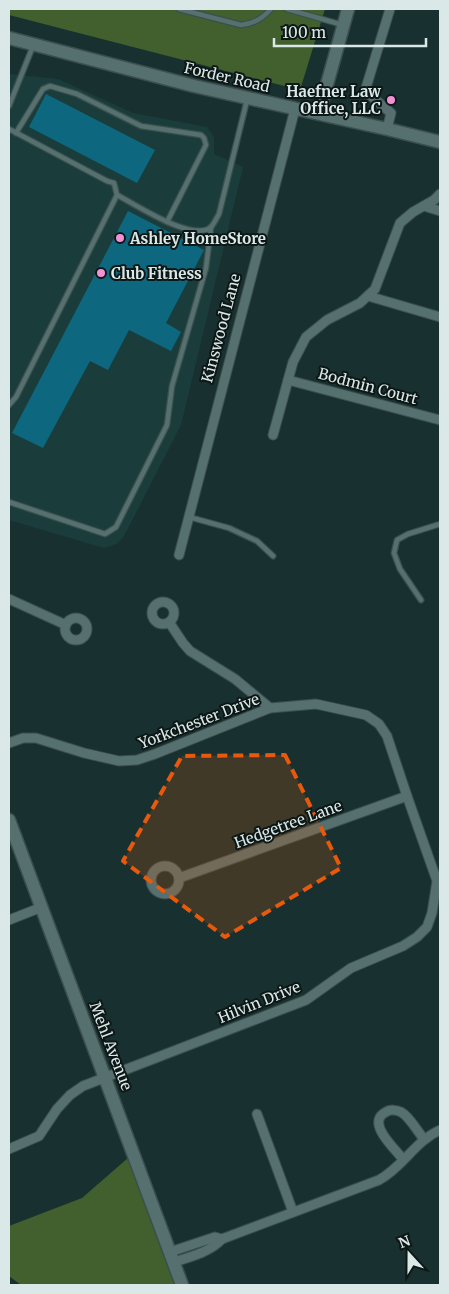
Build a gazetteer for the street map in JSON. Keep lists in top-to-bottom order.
{
  "streets": {
    "street": [
      "Forder Road",
      "Kinswood Lane",
      "Bodmin Court",
      "Yorkchester Drive",
      "Hedgetree Lane",
      "Hilvin Drive",
      "Mehl Avenue"
    ]
  },
  "crossings": [
    ["Forder Road", "Kinswood Lane"],
    ["Yorkchester Drive", "Hedgetree Lane"],
    ["Yorkchester Drive", "Hilvin Drive"],
    ["Hilvin Drive", "Mehl Avenue"]
  ],
  "places": ["Haefner Law Office, LLC", "Ashley HomeStore", "Club Fitness"],
  "scale_bar": "100 m",
  "north": "top"
}
